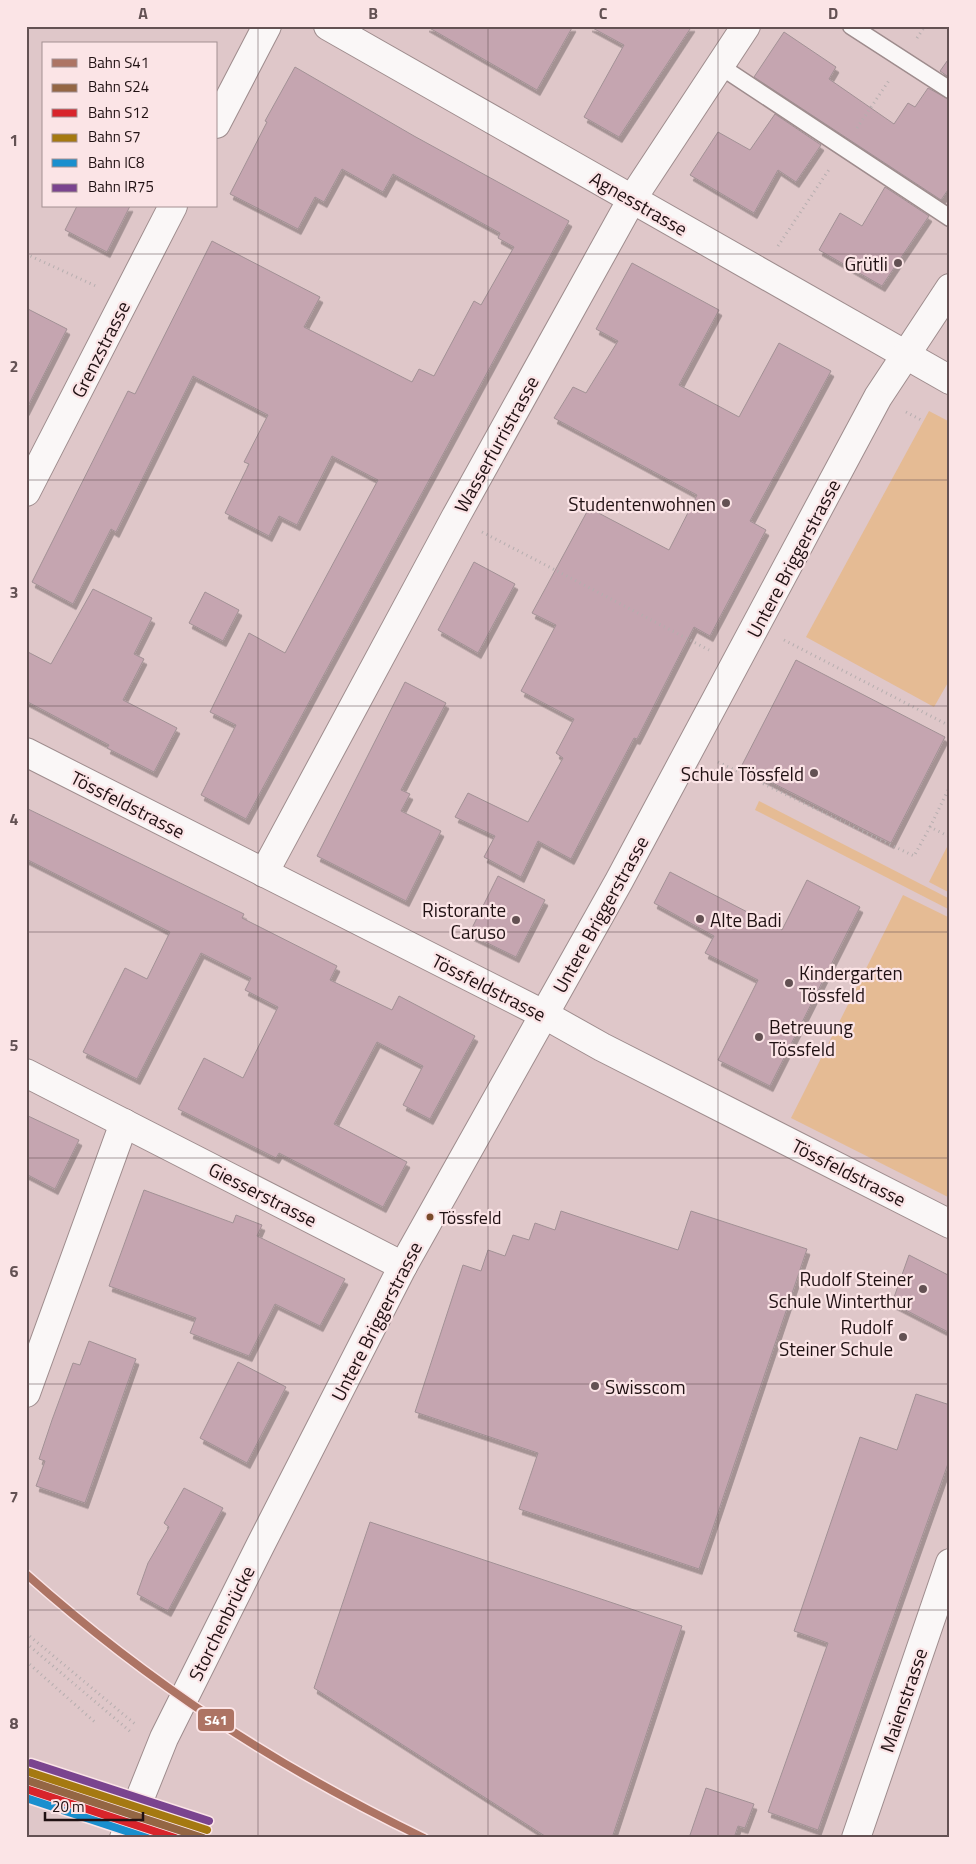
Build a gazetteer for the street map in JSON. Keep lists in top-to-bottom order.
{
  "streets": {
    "street": [
      "Agnesstrasse",
      "Grenzstrasse",
      "Wasserfurristrasse",
      "Untere Briggerstrasse",
      "Tössfeldstrasse",
      "Giesserstrasse",
      "Storchenbrücke",
      "Maienstrasse"
    ]
  },
  "crossings": [
    ["Agnesstrasse", "Wasserfurristrasse"],
    ["Agnesstrasse", "Untere Briggerstrasse"],
    ["Wasserfurristrasse", "Tössfeldstrasse"],
    ["Untere Briggerstrasse", "Tössfeldstrasse"],
    ["Untere Briggerstrasse", "Giesserstrasse"],
    ["Untere Briggerstrasse", "Storchenbrücke"]
  ],
  "places": [
    "Grütli",
    "Studentenwohnen",
    "Schule Tössfeld",
    "Alte Badi",
    "Ristorante Caruso",
    "Kindergarten Tössfeld",
    "Betreuung Tössfeld",
    "Tössfeld",
    "Rudolf Steiner Schule Winterthur",
    "Rudolf Steiner Schule",
    "Swisscom"
  ],
  "lines": [
    "rail line S41",
    "rail line IR75",
    "rail line S7",
    "rail line S24",
    "rail line S12",
    "rail line IC8"
  ],
  "legend": [
    "Bahn S41",
    "Bahn S24",
    "Bahn S12",
    "Bahn S7",
    "Bahn IC8",
    "Bahn IR75"
  ],
  "scale_bar": "20 m",
  "grid": {
    "columns": [
      "A",
      "B",
      "C",
      "D"
    ],
    "rows": [
      "1",
      "2",
      "3",
      "4",
      "5",
      "6",
      "7",
      "8"
    ]
  }
}
